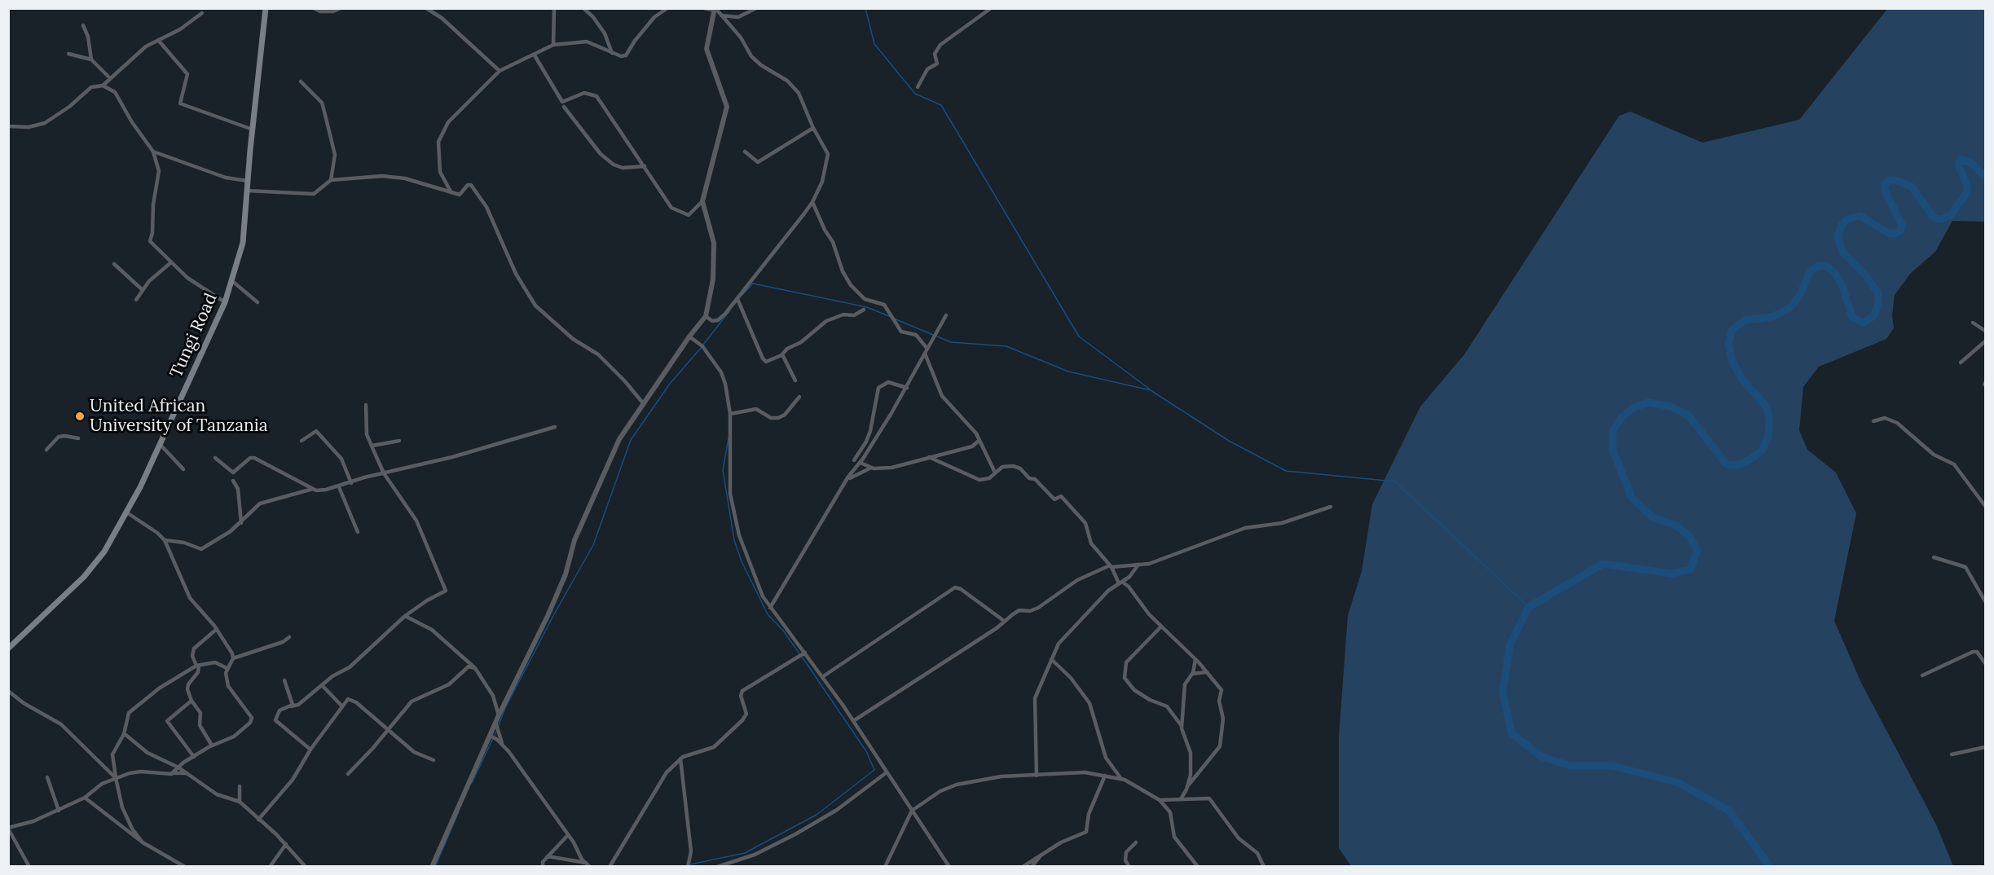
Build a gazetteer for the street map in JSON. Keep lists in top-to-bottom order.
{
  "streets": {
    "main road": ["Tungi Road"]
  },
  "places": ["United African University of Tanzania"]
}
